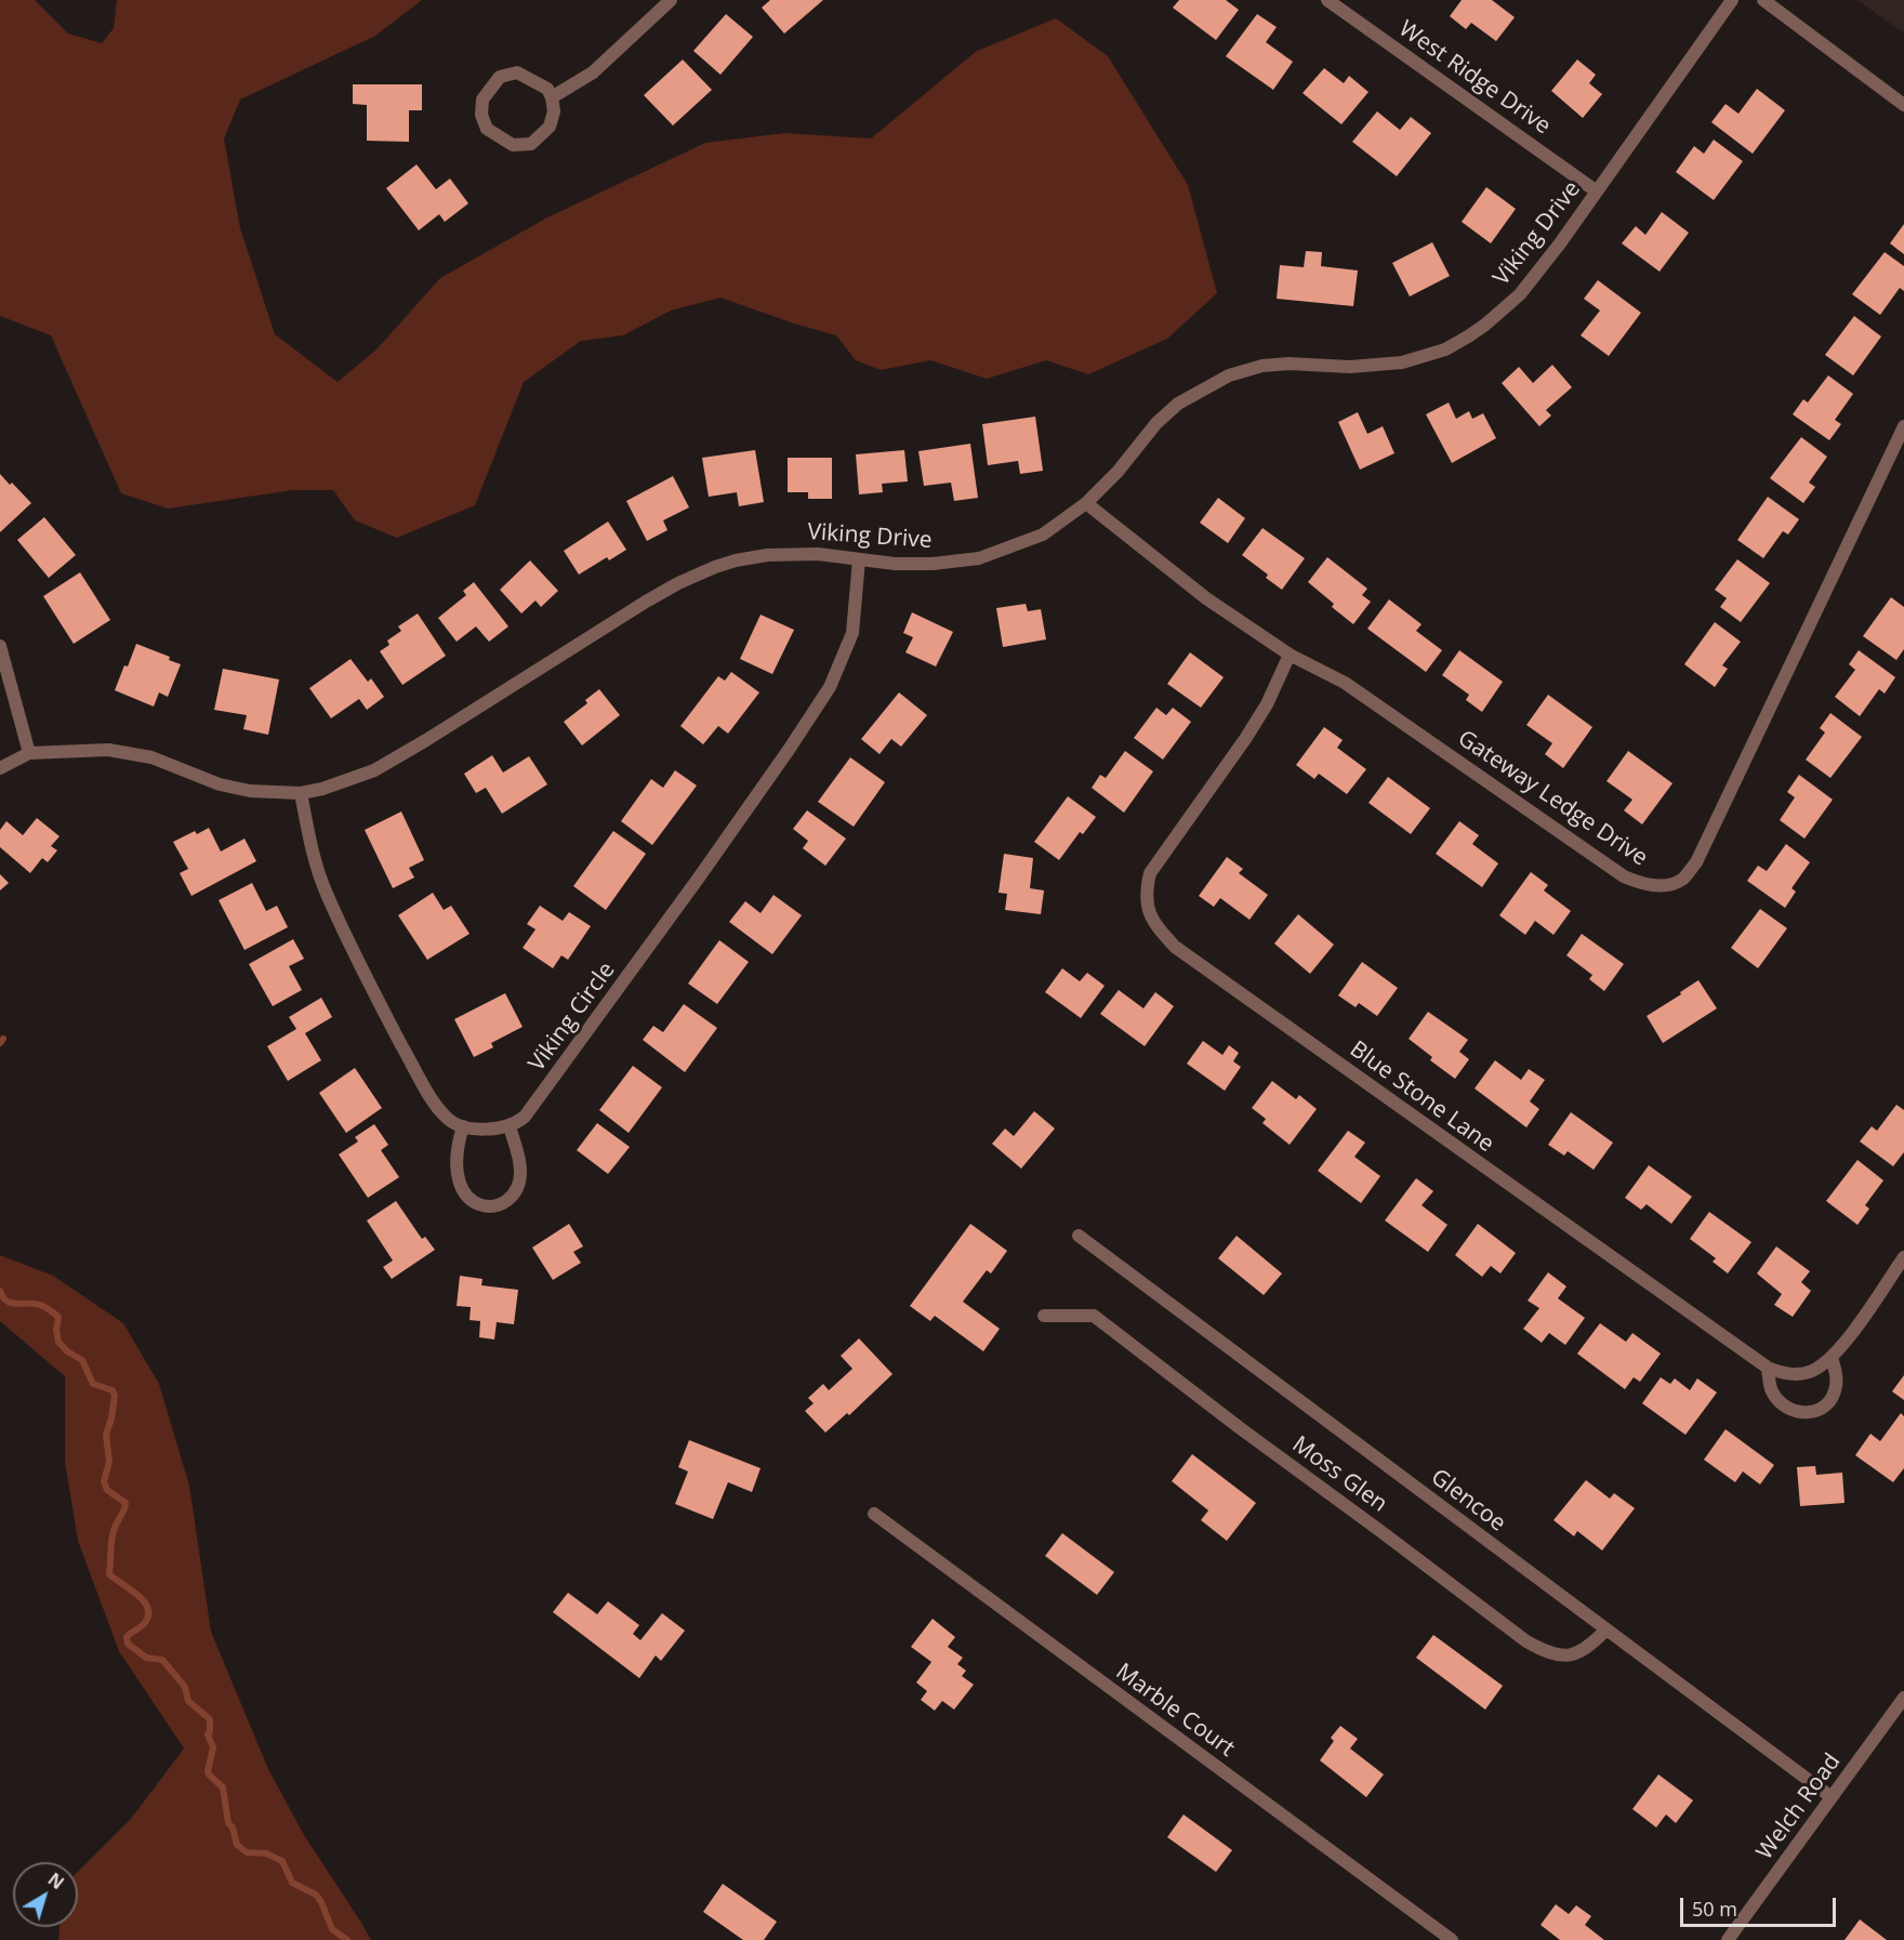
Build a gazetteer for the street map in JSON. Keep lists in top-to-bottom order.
{
  "streets": {
    "street": [
      "West Ridge Drive",
      "Viking Drive",
      "Gateway Ledge Drive",
      "Viking Circle",
      "Blue Stone Lane",
      "Moss Glen",
      "Glencoe",
      "Marble Court",
      "Welch Road"
    ]
  },
  "crossings": [
    ["West Ridge Drive", "Viking Drive"],
    ["Viking Drive", "Gateway Ledge Drive"],
    ["Viking Drive", "Viking Circle"],
    ["Gateway Ledge Drive", "Blue Stone Lane"],
    ["Moss Glen", "Glencoe"],
    ["Glencoe", "Welch Road"]
  ],
  "scale_bar": "50 m",
  "north": "top right"
}
